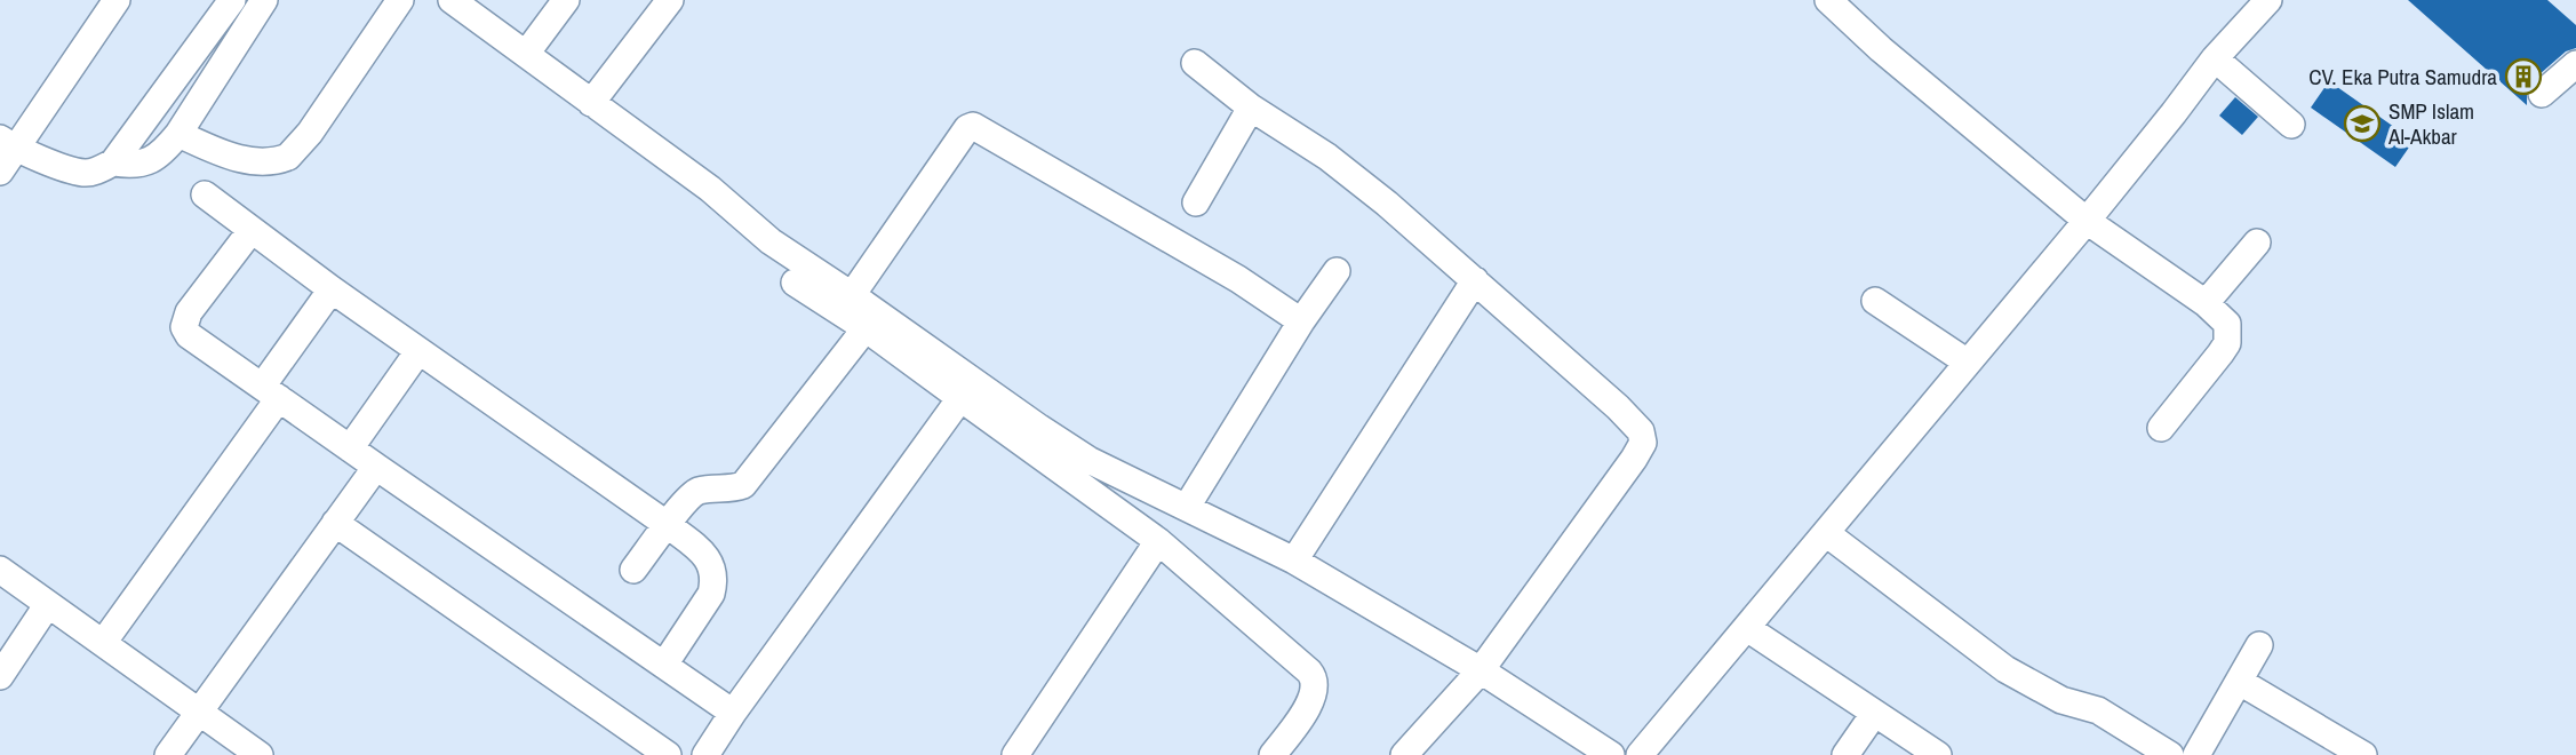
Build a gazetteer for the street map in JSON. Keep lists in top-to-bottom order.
{
  "places": {
    "building": ["CV. Eka Putra Samudra"],
    "school or university": ["SMP Islam Al-Akbar"]
  }
}
